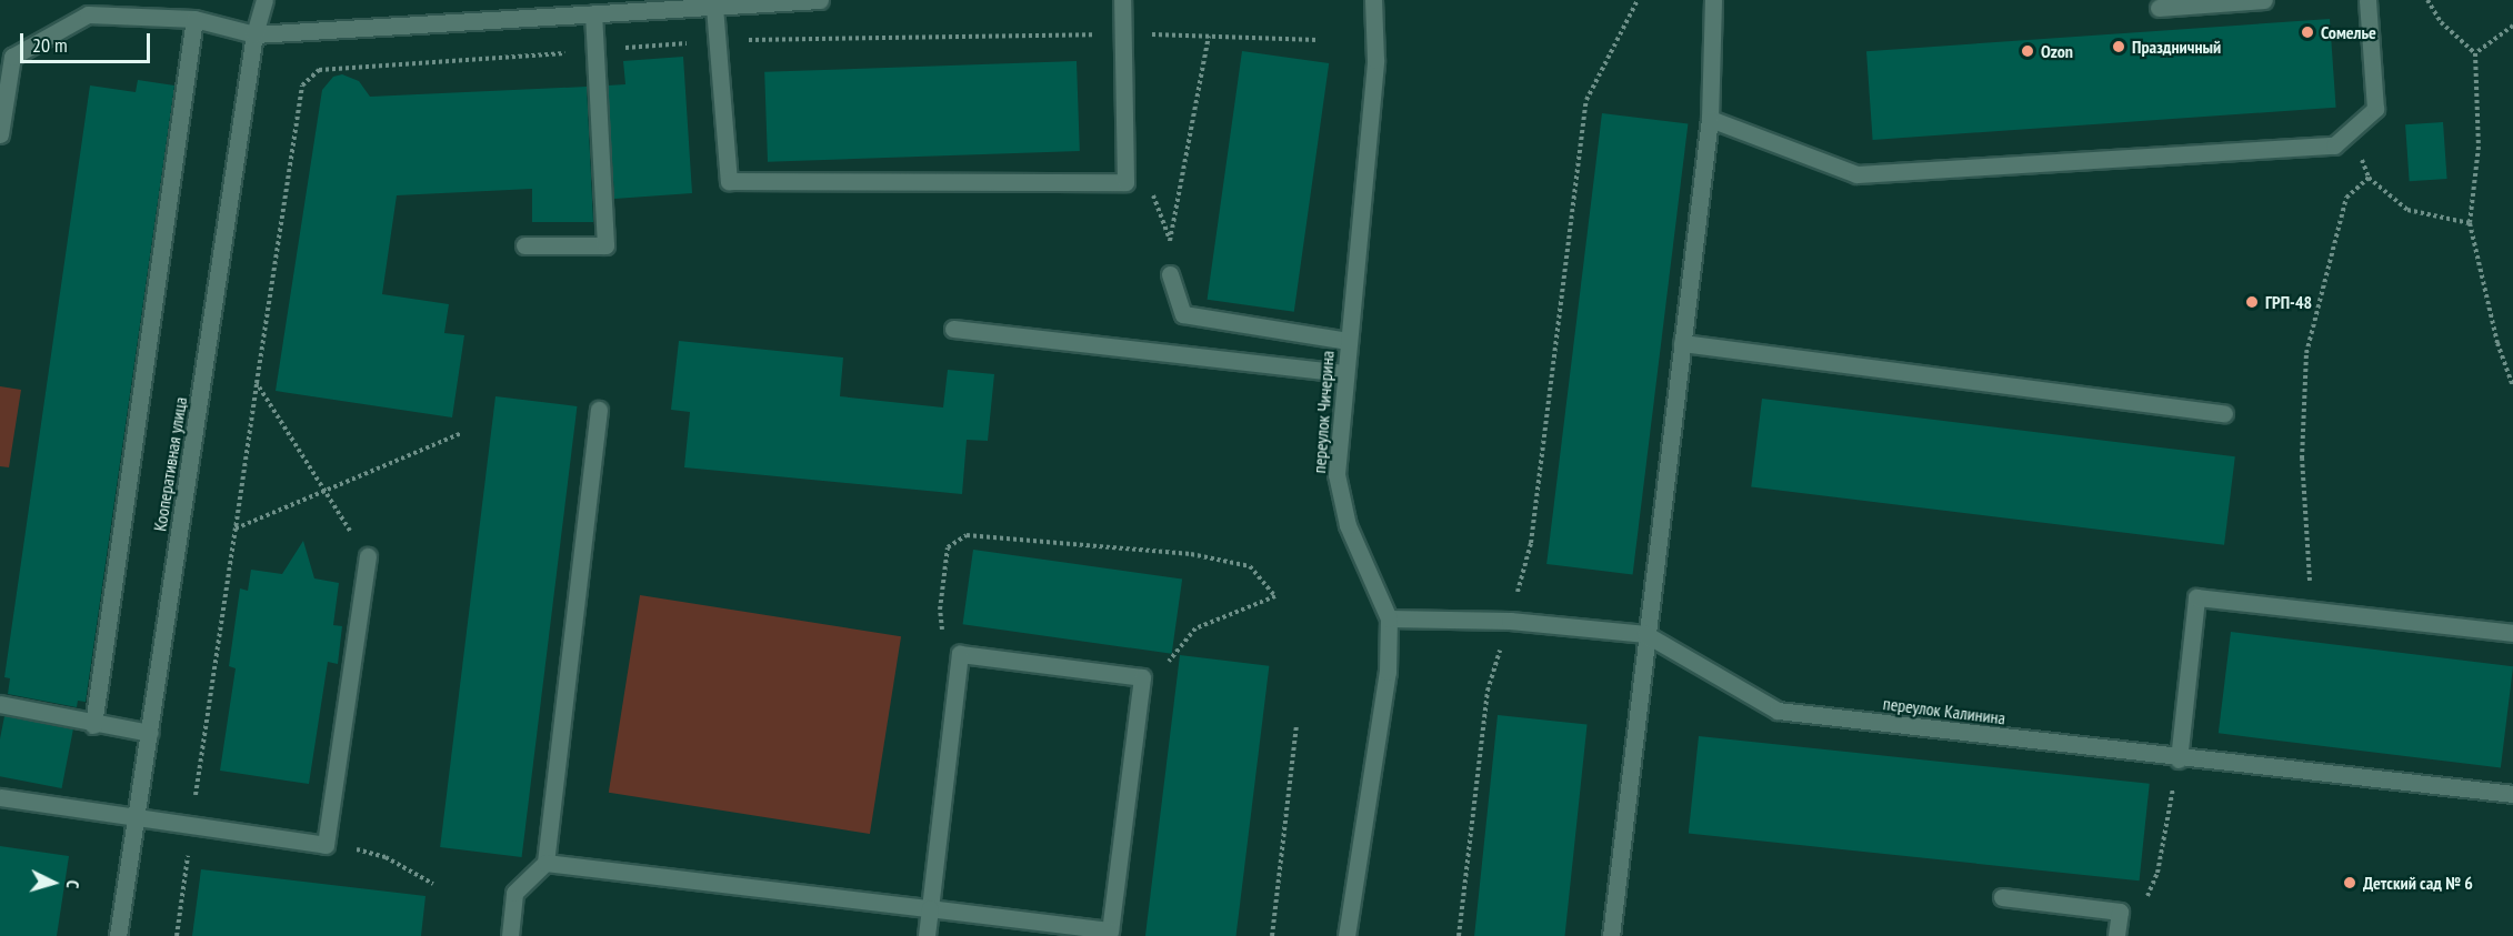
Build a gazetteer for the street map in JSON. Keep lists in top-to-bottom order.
{
  "streets": {
    "street": ["переулок Чичерина", "Кооперативная улица", "переулок Калинина"]
  },
  "crossings": [
    ["переулок Чичерина", "переулок Калинина"]
  ],
  "places": [
    "Сомелье",
    "Праздничный",
    "Ozon",
    "ГРП-48",
    "Детский сад № 6"
  ],
  "scale_bar": "20 m",
  "north": "right"
}
